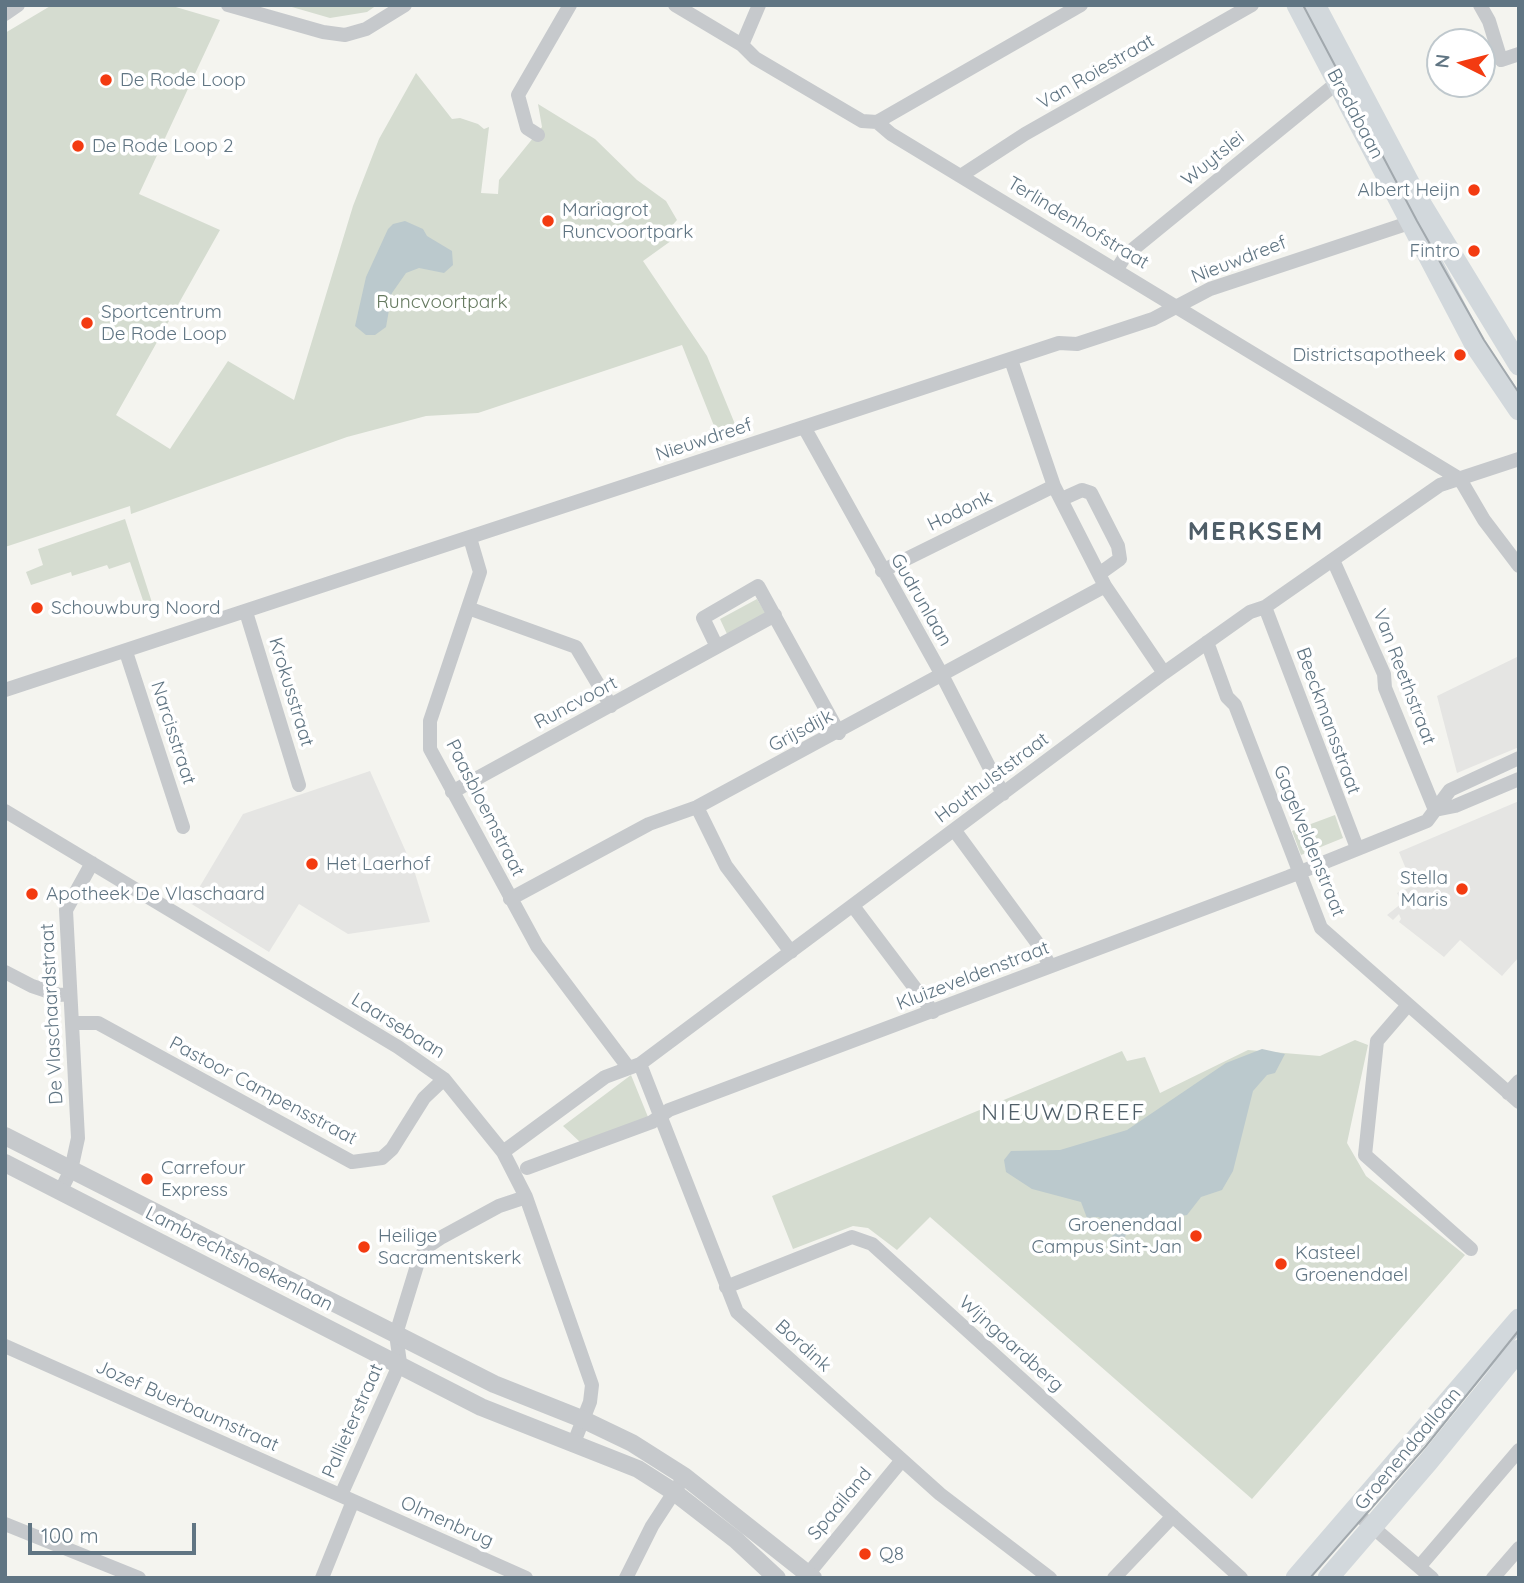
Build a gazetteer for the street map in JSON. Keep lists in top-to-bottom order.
{
  "streets": {
    "main road": ["Bredabaan", "Groenendaallaan"],
    "street": [
      "Van Roiestraat",
      "Wuytslei",
      "Terlindenhofstraat",
      "Nieuwdreef",
      "Hodonk",
      "Gudrunlaan",
      "Van Reethstraat",
      "Krokusstraat",
      "Runcvoort",
      "Beeckmansstraat",
      "Grijsdijk",
      "Narcisstraat",
      "Houthulststraat",
      "Paasbloemstraat",
      "Gagelveldenstraat",
      "Kluizeveldenstraat",
      "De Vlaschaardstraat",
      "Laarsebaan",
      "Pastoor Campensstraat",
      "Lambrechtshoekenlaan",
      "Wijngaardberg",
      "Bordink",
      "Jozef Buerbaumstraat",
      "Pallieterstraat",
      "Spaailand",
      "Olmenbrug"
    ]
  },
  "crossings": [
    ["Van Roiestraat", "Terlindenhofstraat"],
    ["Bredabaan", "Wuytslei"],
    ["Bredabaan", "Nieuwdreef"],
    ["Wuytslei", "Terlindenhofstraat"],
    ["Terlindenhofstraat", "Nieuwdreef"],
    ["Terlindenhofstraat", "Houthulststraat"],
    ["Nieuwdreef", "Gudrunlaan"],
    ["Nieuwdreef", "Krokusstraat"],
    ["Nieuwdreef", "Narcisstraat"],
    ["Nieuwdreef", "Paasbloemstraat"],
    ["Hodonk", "Gudrunlaan"],
    ["Gudrunlaan", "Grijsdijk"],
    ["Gudrunlaan", "Houthulststraat"],
    ["Van Reethstraat", "Houthulststraat"],
    ["Van Reethstraat", "Kluizeveldenstraat"],
    ["Runcvoort", "Paasbloemstraat"],
    ["Beeckmansstraat", "Houthulststraat"],
    ["Beeckmansstraat", "Kluizeveldenstraat"],
    ["Grijsdijk", "Paasbloemstraat"],
    ["Houthulststraat", "Paasbloemstraat"],
    ["Houthulststraat", "Gagelveldenstraat"],
    ["Houthulststraat", "Laarsebaan"],
    ["Houthulststraat", "Bordink"],
    ["Paasbloemstraat", "Bordink"],
    ["Gagelveldenstraat", "Kluizeveldenstraat"],
    ["Kluizeveldenstraat", "Bordink"],
    ["De Vlaschaardstraat", "Laarsebaan"],
    ["De Vlaschaardstraat", "Pastoor Campensstraat"],
    ["De Vlaschaardstraat", "Lambrechtshoekenlaan"],
    ["Laarsebaan", "Pastoor Campensstraat"],
    ["Laarsebaan", "Lambrechtshoekenlaan"],
    ["Lambrechtshoekenlaan", "Pallieterstraat"],
    ["Lambrechtshoekenlaan", "Spaailand"],
    ["Wijngaardberg", "Bordink"],
    ["Bordink", "Spaailand"],
    ["Jozef Buerbaumstraat", "Pallieterstraat"],
    ["Jozef Buerbaumstraat", "Olmenbrug"],
    ["Pallieterstraat", "Olmenbrug"]
  ],
  "districts": ["MERKSEM", "NIEUWDREEF"],
  "parks": ["Runcvoortpark"],
  "places": [
    "De Rode Loop",
    "De Rode Loop 2",
    "Albert Heijn",
    "Mariagrot Runcvoortpark",
    "Fintro",
    "Sportcentrum De Rode Loop",
    "Districtsapotheek",
    "Schouwburg Noord",
    "Het Laerhof",
    "Stella Maris",
    "Apotheek De Vlaschaard",
    "Carrefour Express",
    "Groenendaal Campus Sint-Jan",
    "Heilige Sacramentskerk",
    "Kasteel Groenendael",
    "Q8"
  ],
  "scale_bar": "100 m",
  "north": "left"
}
